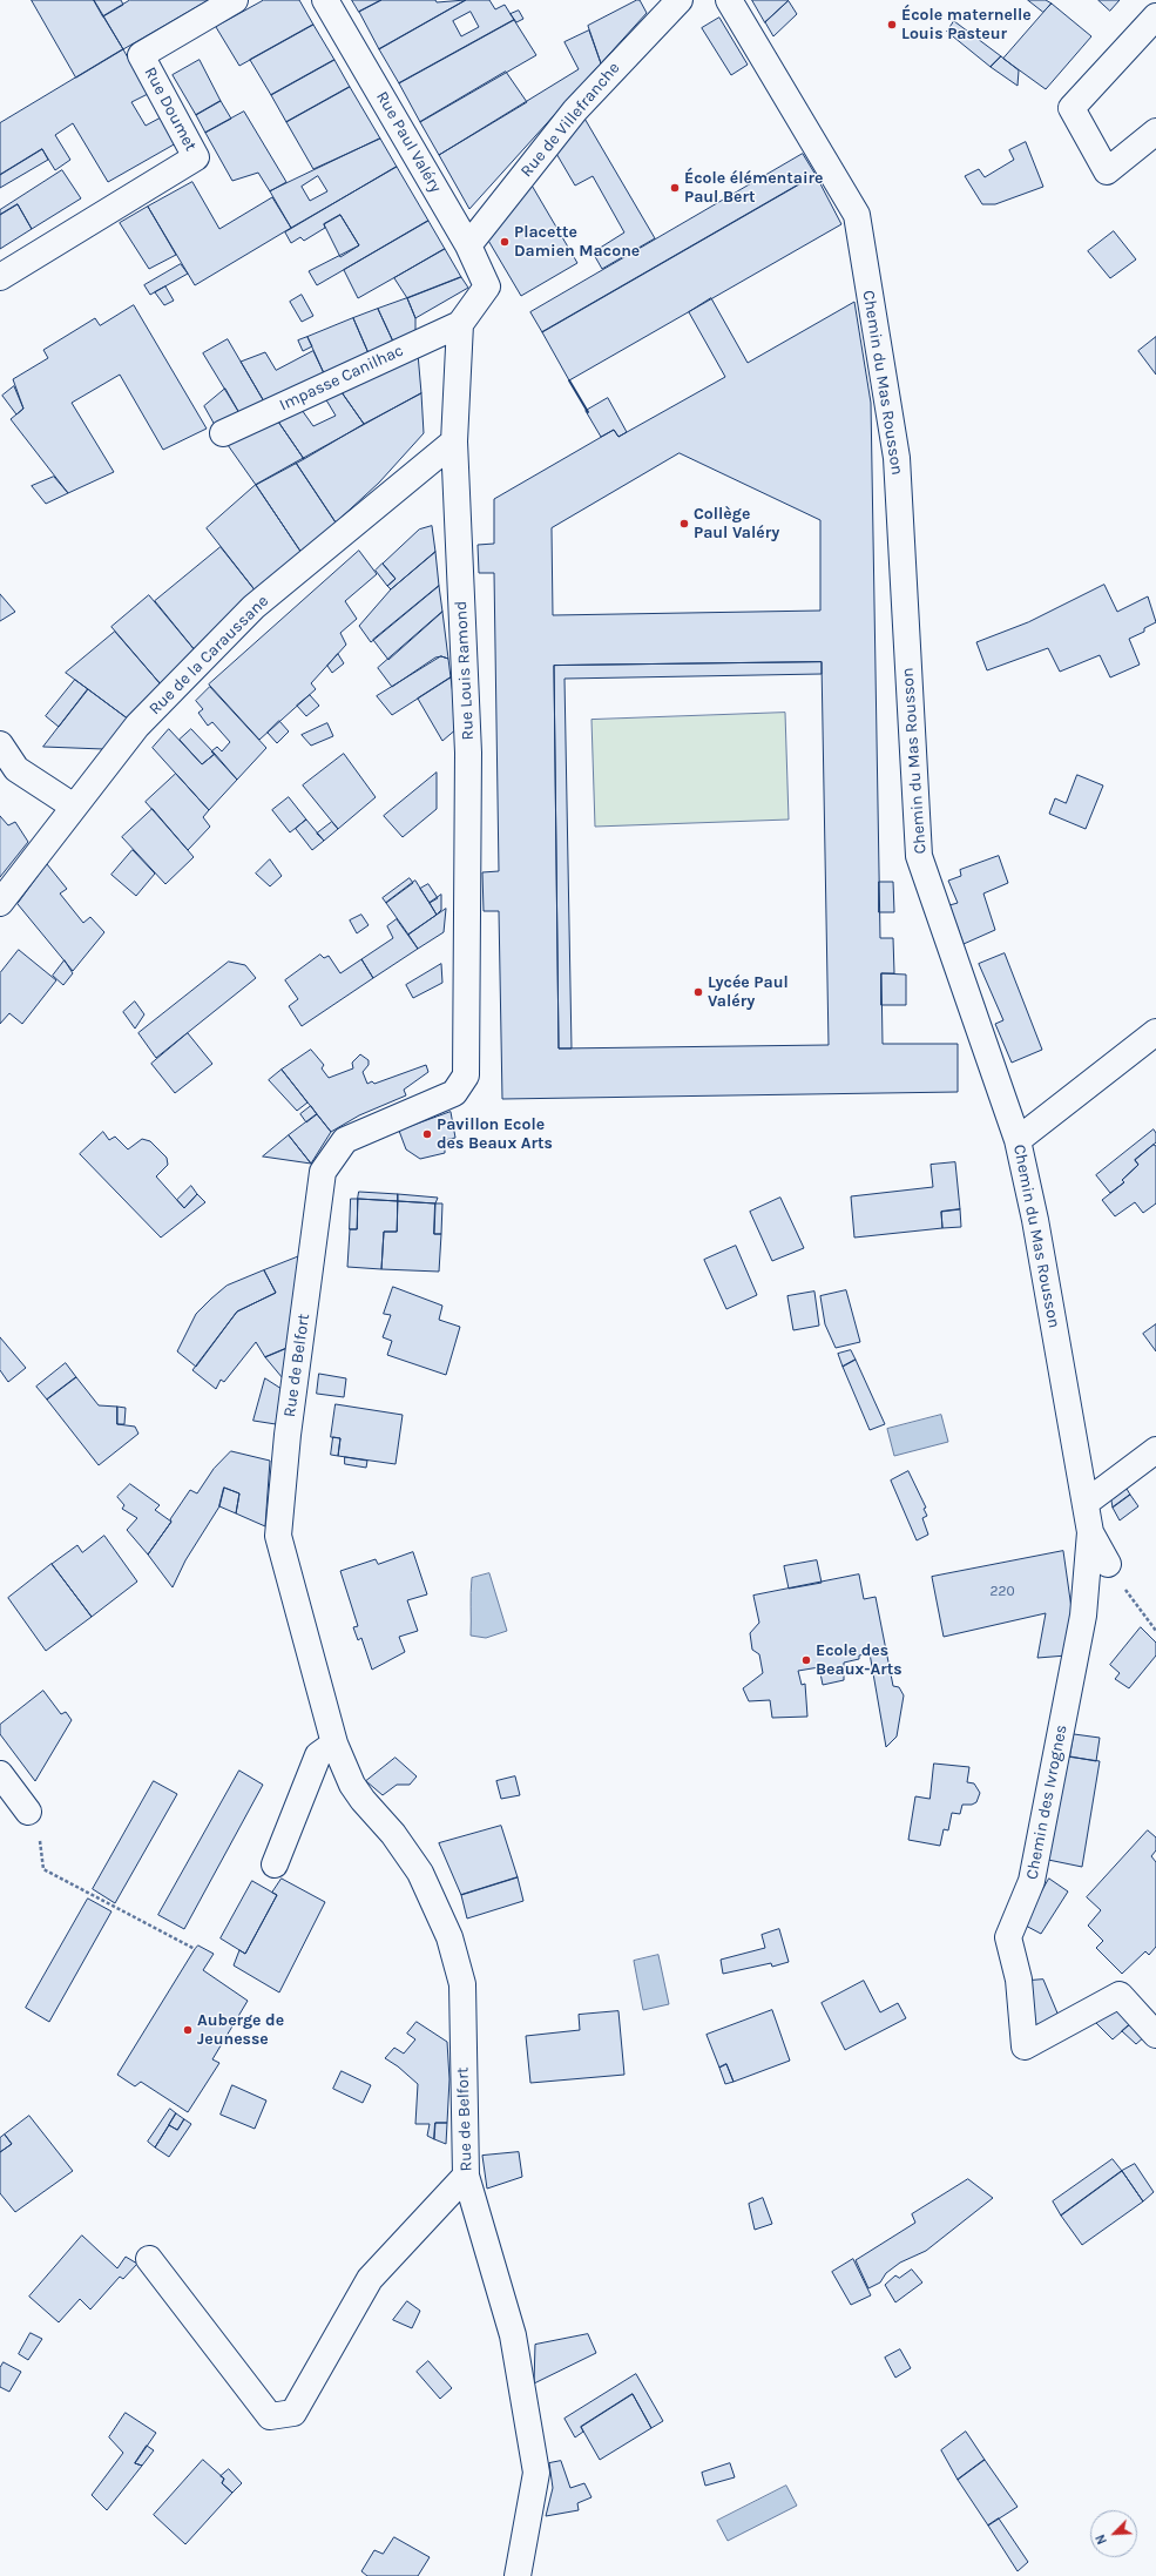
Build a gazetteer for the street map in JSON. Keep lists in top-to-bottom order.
{
  "streets": {
    "street": [
      "Rue Doumet",
      "Rue de Villefranche",
      "Rue Paul Valéry",
      "Impasse Canilhac",
      "Chemin du Mas Rousson",
      "Rue de la Caraussane",
      "Rue Louis Ramond",
      "Rue de Belfort",
      "Chemin des Ivrognes"
    ]
  },
  "crossings": [
    ["Rue de Villefranche", "Rue Paul Valéry"],
    ["Rue Paul Valéry", "Impasse Canilhac"],
    ["Rue Paul Valéry", "Rue Louis Ramond"],
    ["Impasse Canilhac", "Rue Louis Ramond"],
    ["Chemin du Mas Rousson", "Chemin des Ivrognes"],
    ["Rue de la Caraussane", "Rue Louis Ramond"],
    ["Rue Louis Ramond", "Rue de Belfort"]
  ],
  "places": [
    "École maternelle Louis Pasteur",
    "École élémentaire Paul Bert",
    "Placette Damien Macone",
    "Collège Paul Valéry",
    "Lycée Paul Valéry",
    "Pavillon Ecole des Beaux Arts",
    "Ecole des Beaux-Arts",
    "Auberge de Jeunesse"
  ],
  "house_numbers": ["220"],
  "north": "bottom left"
}
